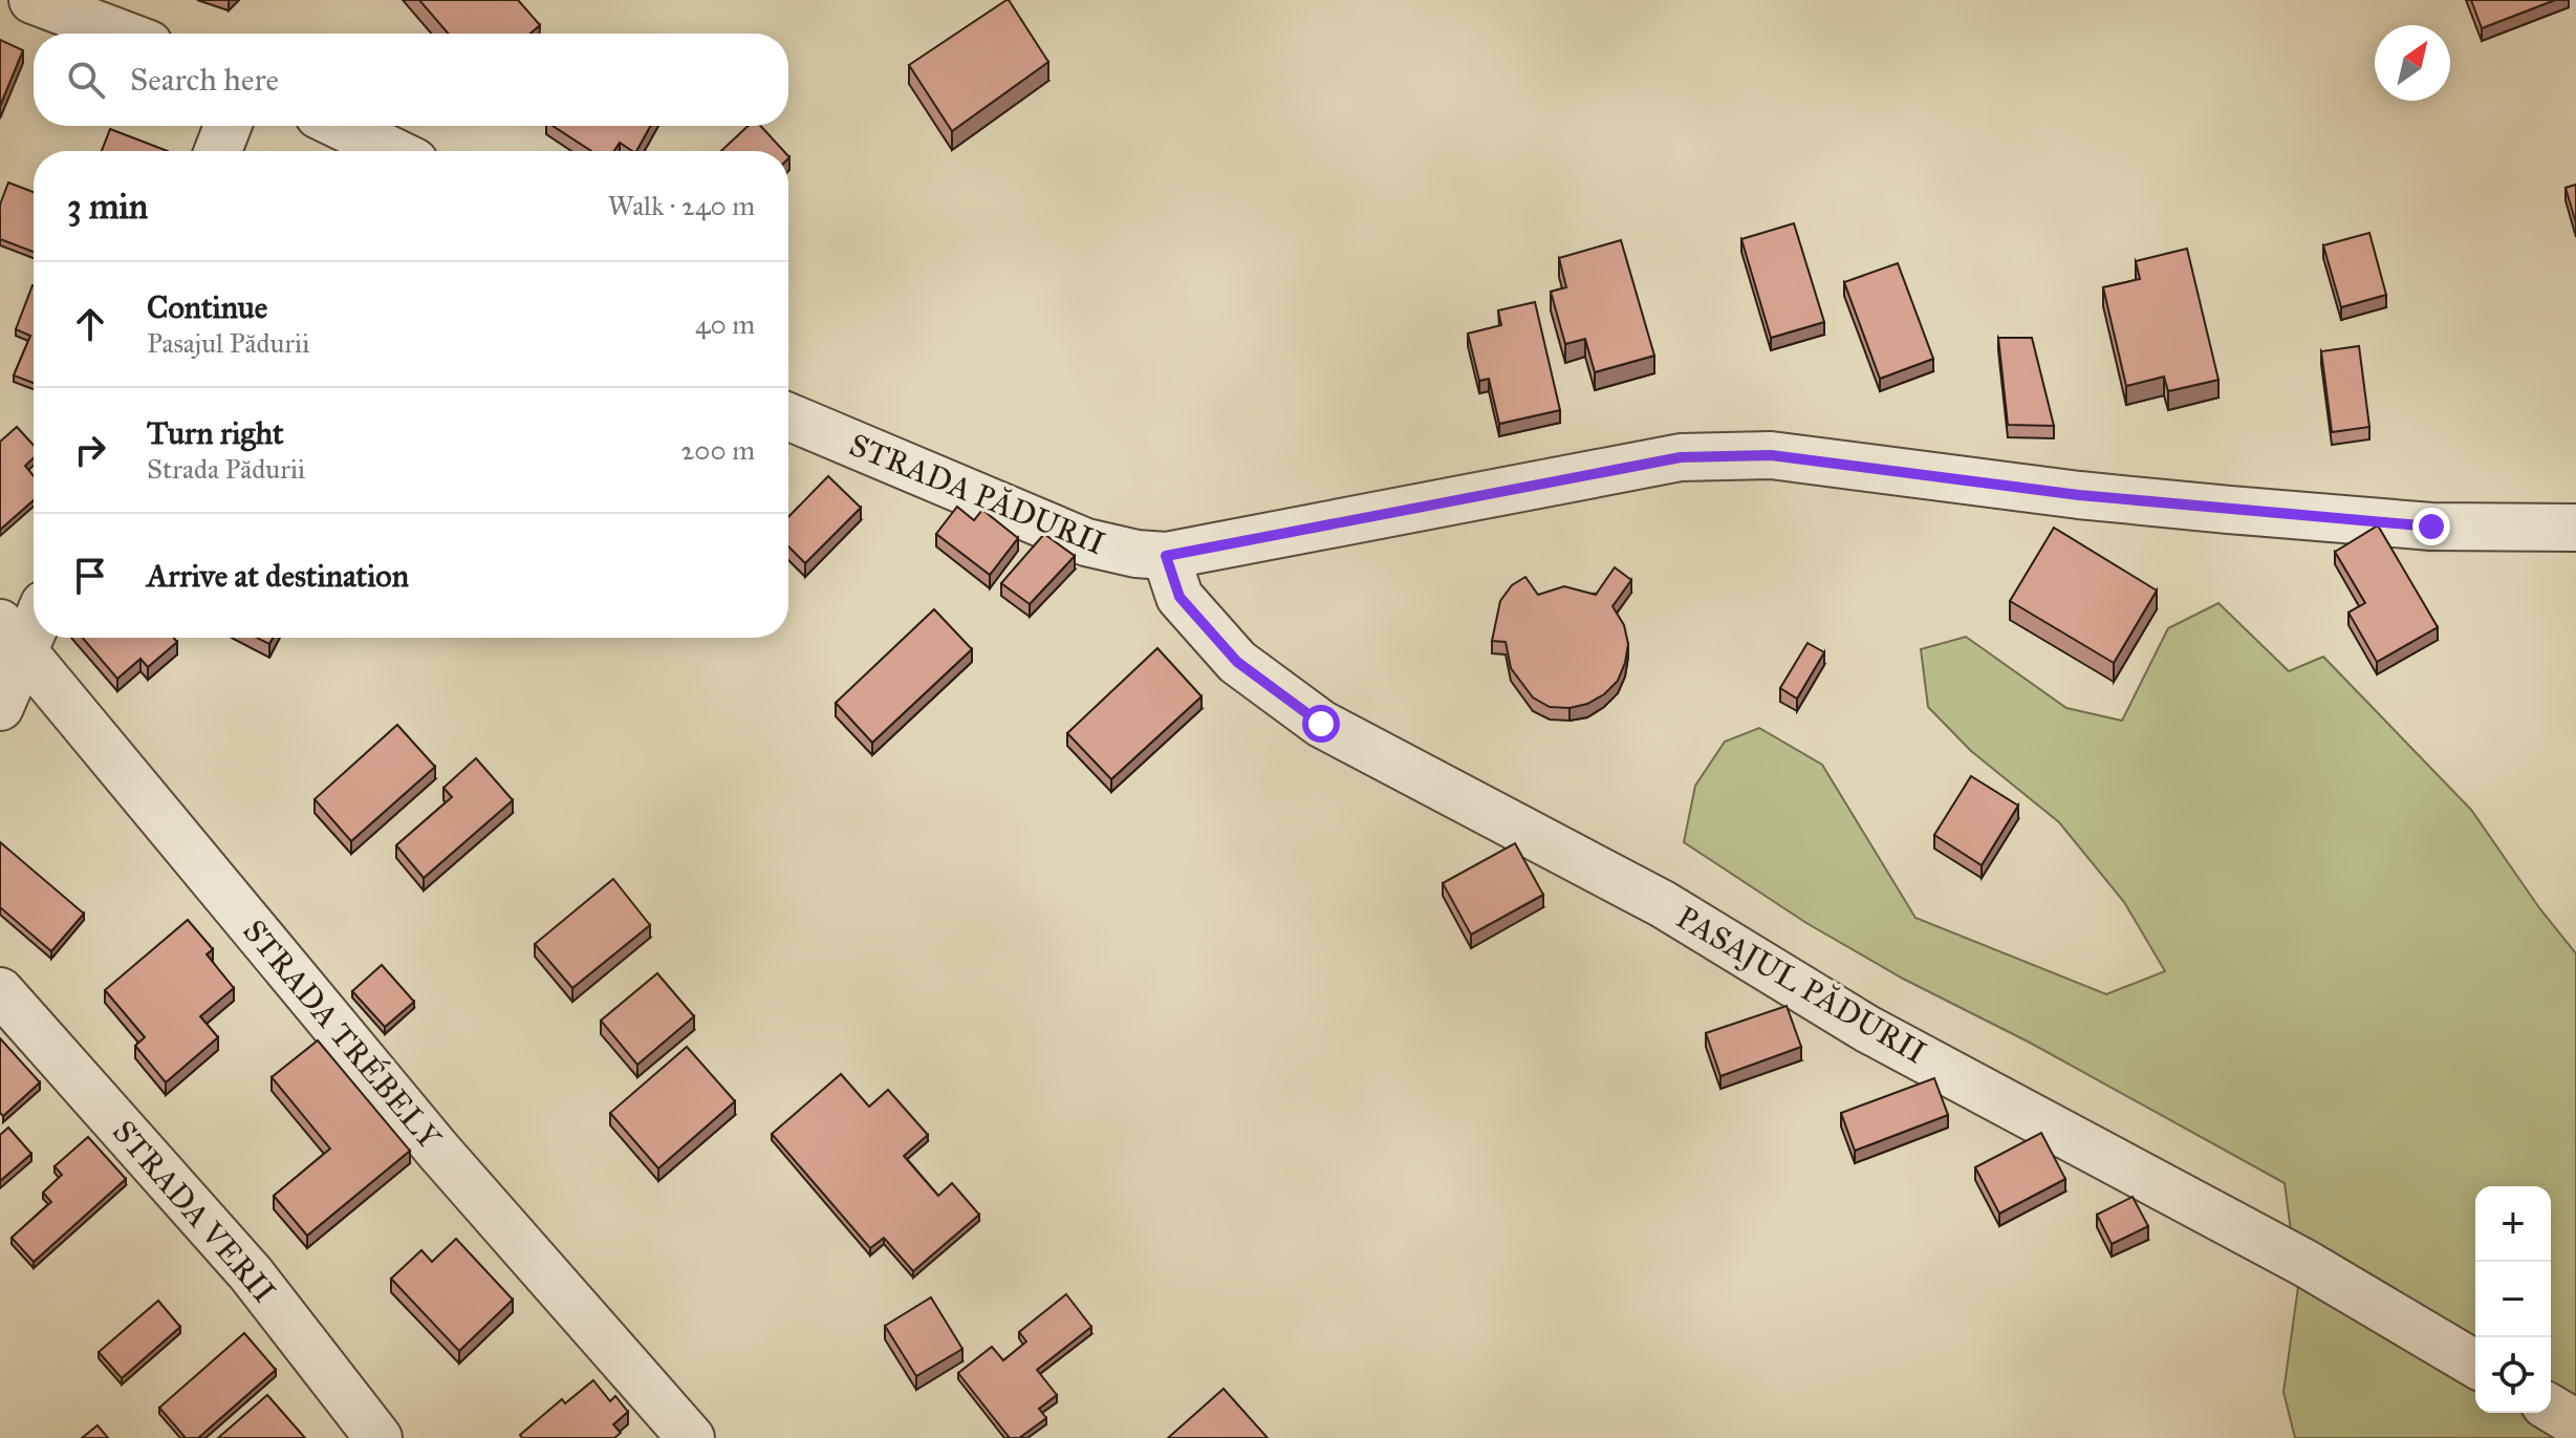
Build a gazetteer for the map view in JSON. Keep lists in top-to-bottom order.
{
  "streets": {
    "street": [
      "STRADA PĂDURII",
      "PASAJUL PĂDURII",
      "STRADA TRÉBELY",
      "STRADA VERII"
    ]
  },
  "crossings": [
    ["STRADA PĂDURII", "PASAJUL PĂDURII"]
  ],
  "north": "top right",
  "page": {
    "search": "Search here",
    "heading": ["3 min", "Walk · 240 m"],
    "list": [
      ["Continue", "Pasajul Pădurii", "40 m"],
      ["Turn right", "Strada Pădurii", "200 m"],
      "Arrive at destination"
    ],
    "map_buttons": ["+", "−"]
  }
}
